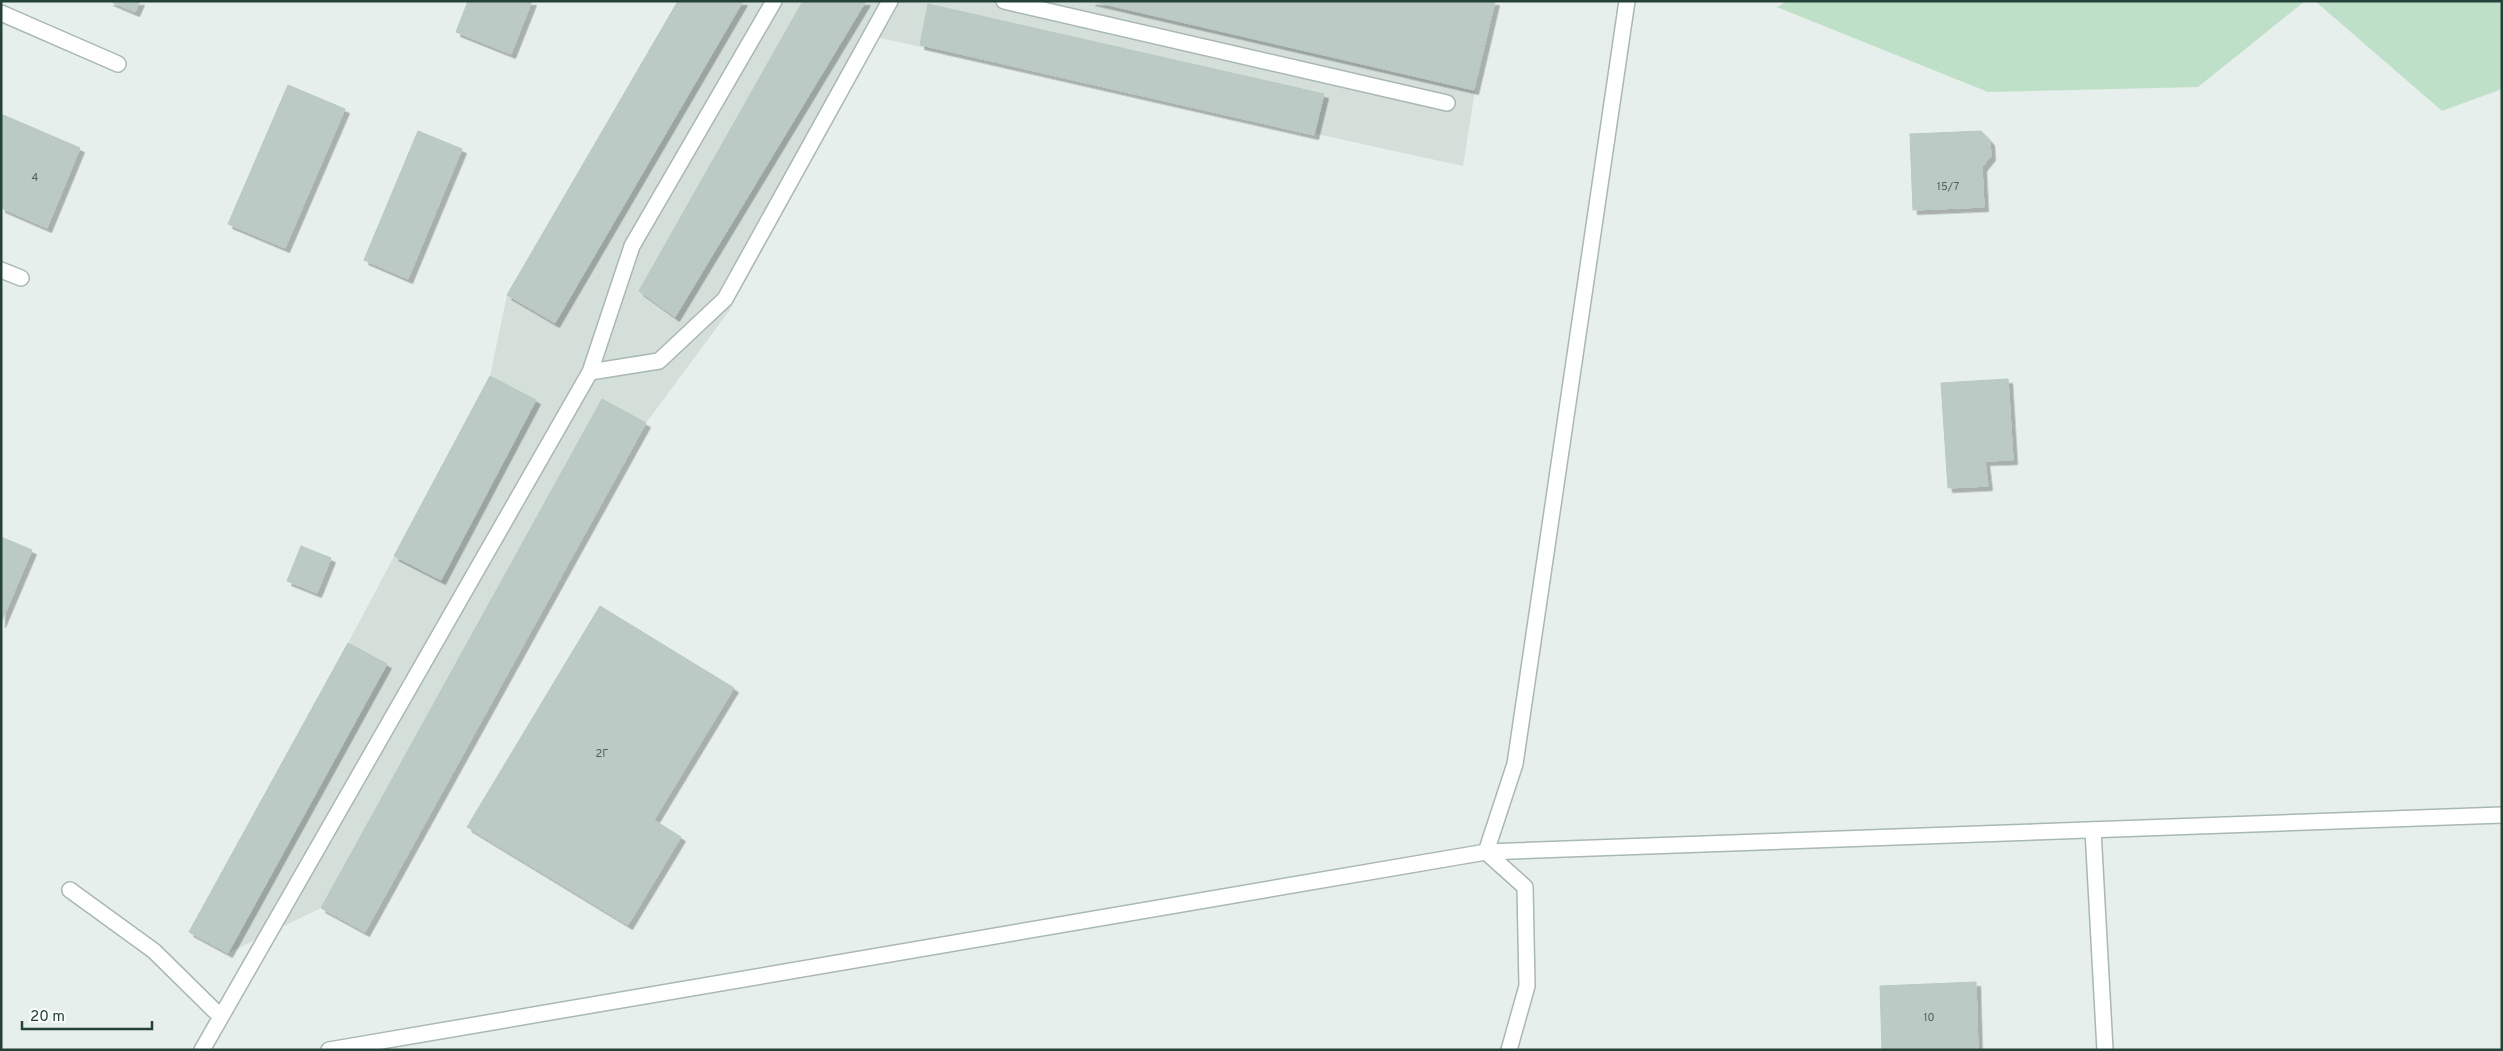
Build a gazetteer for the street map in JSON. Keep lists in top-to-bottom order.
{
  "house_numbers": [
    "4",
    "15/7",
    "2Г",
    "10"
  ],
  "scale_bar": "20 m"
}
